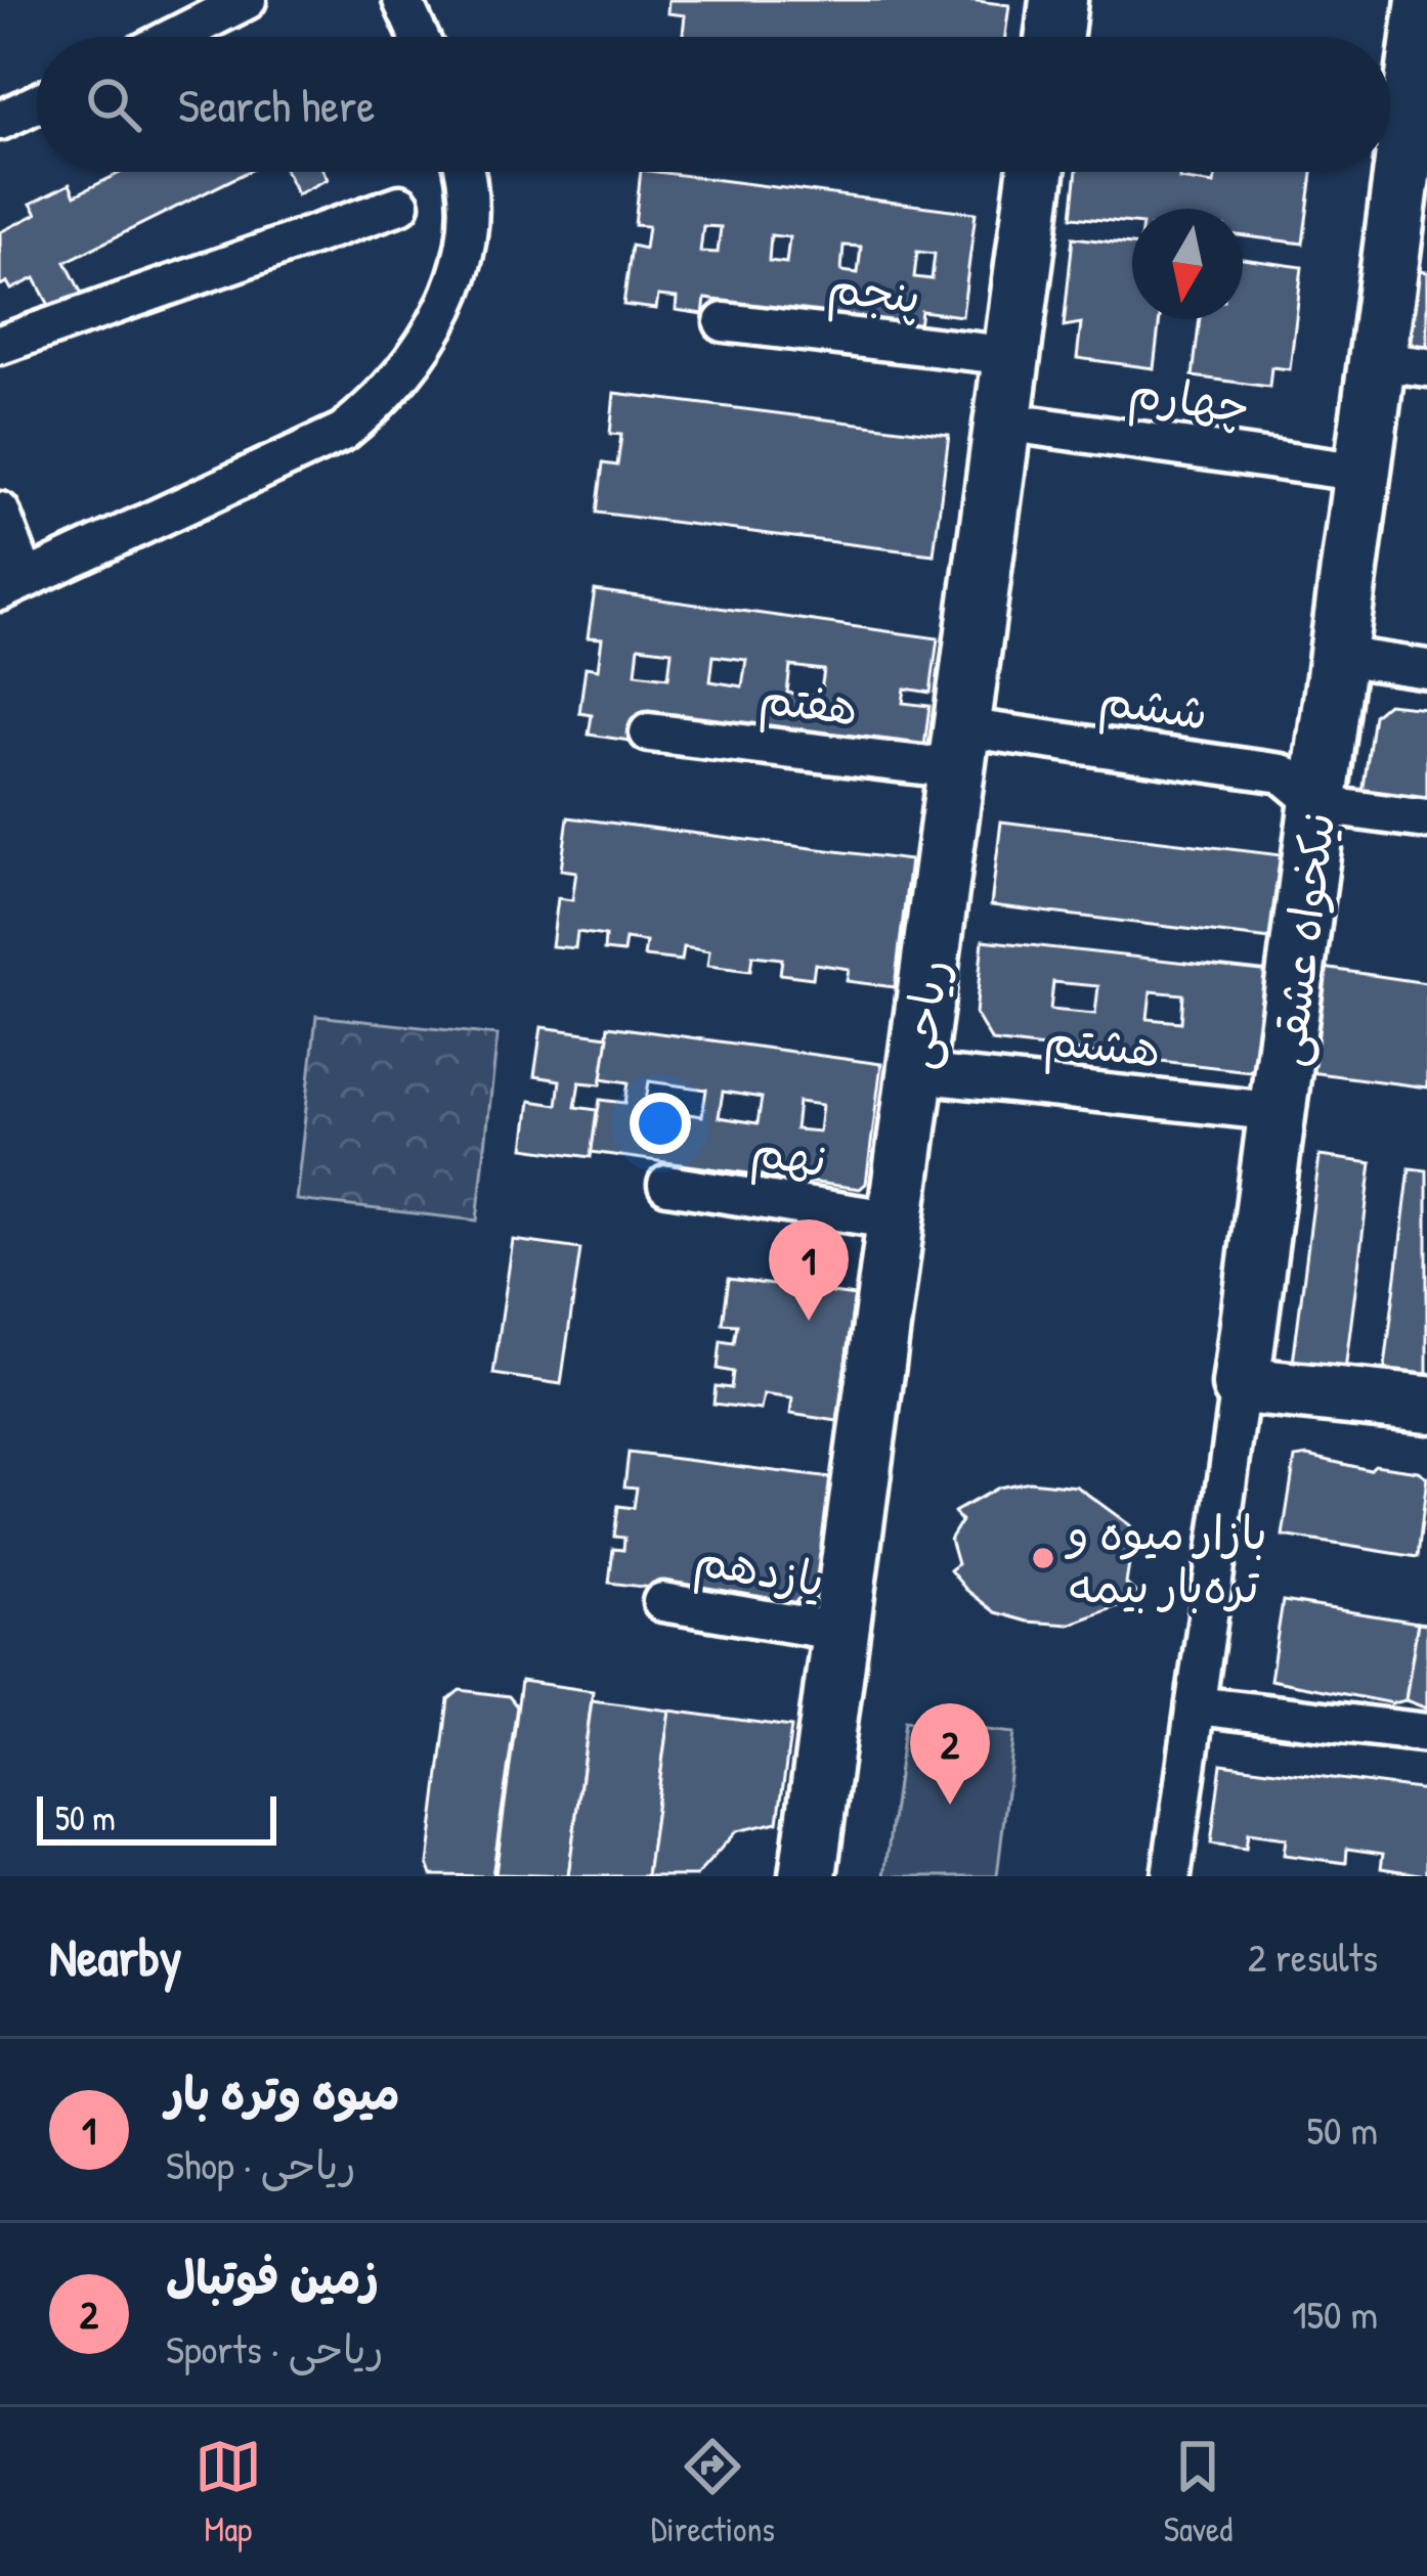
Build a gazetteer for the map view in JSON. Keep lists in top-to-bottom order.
{
  "streets": {
    "street": [
      "پنجم",
      "چهارم",
      "هفتم",
      "ششم",
      "نیکخواه عشقی",
      "ریاحی",
      "هشتم",
      "نهم",
      "یازدهم"
    ]
  },
  "crossings": [
    ["پنجم", "ریاحی"],
    ["چهارم", "نیکخواه عشقی"],
    ["چهارم", "ریاحی"],
    ["هفتم", "ششم"],
    ["هفتم", "ریاحی"],
    ["ششم", "نیکخواه عشقی"],
    ["ششم", "ریاحی"],
    ["نیکخواه عشقی", "هشتم"],
    ["ریاحی", "هشتم"],
    ["ریاحی", "نهم"],
    ["ریاحی", "یازدهم"]
  ],
  "places": ["بازار میوه و تره‌بار بیمه"],
  "scale_bar": "50 m",
  "north": "bottom",
  "page": {
    "search": "Search here",
    "pins": ["1", "2"],
    "scale": "50 m",
    "heading": ["Nearby", "2 results"],
    "list": [
      {
        "mark": "1",
        "name": "میوه وتره بار",
        "note": "Shop · ریاحی",
        "value": "50 m"
      },
      {
        "mark": "2",
        "name": "زمین فوتبال",
        "note": "Sports · ریاحی",
        "value": "150 m"
      }
    ],
    "nav": ["Map", "Directions", "Saved"]
  }
}
